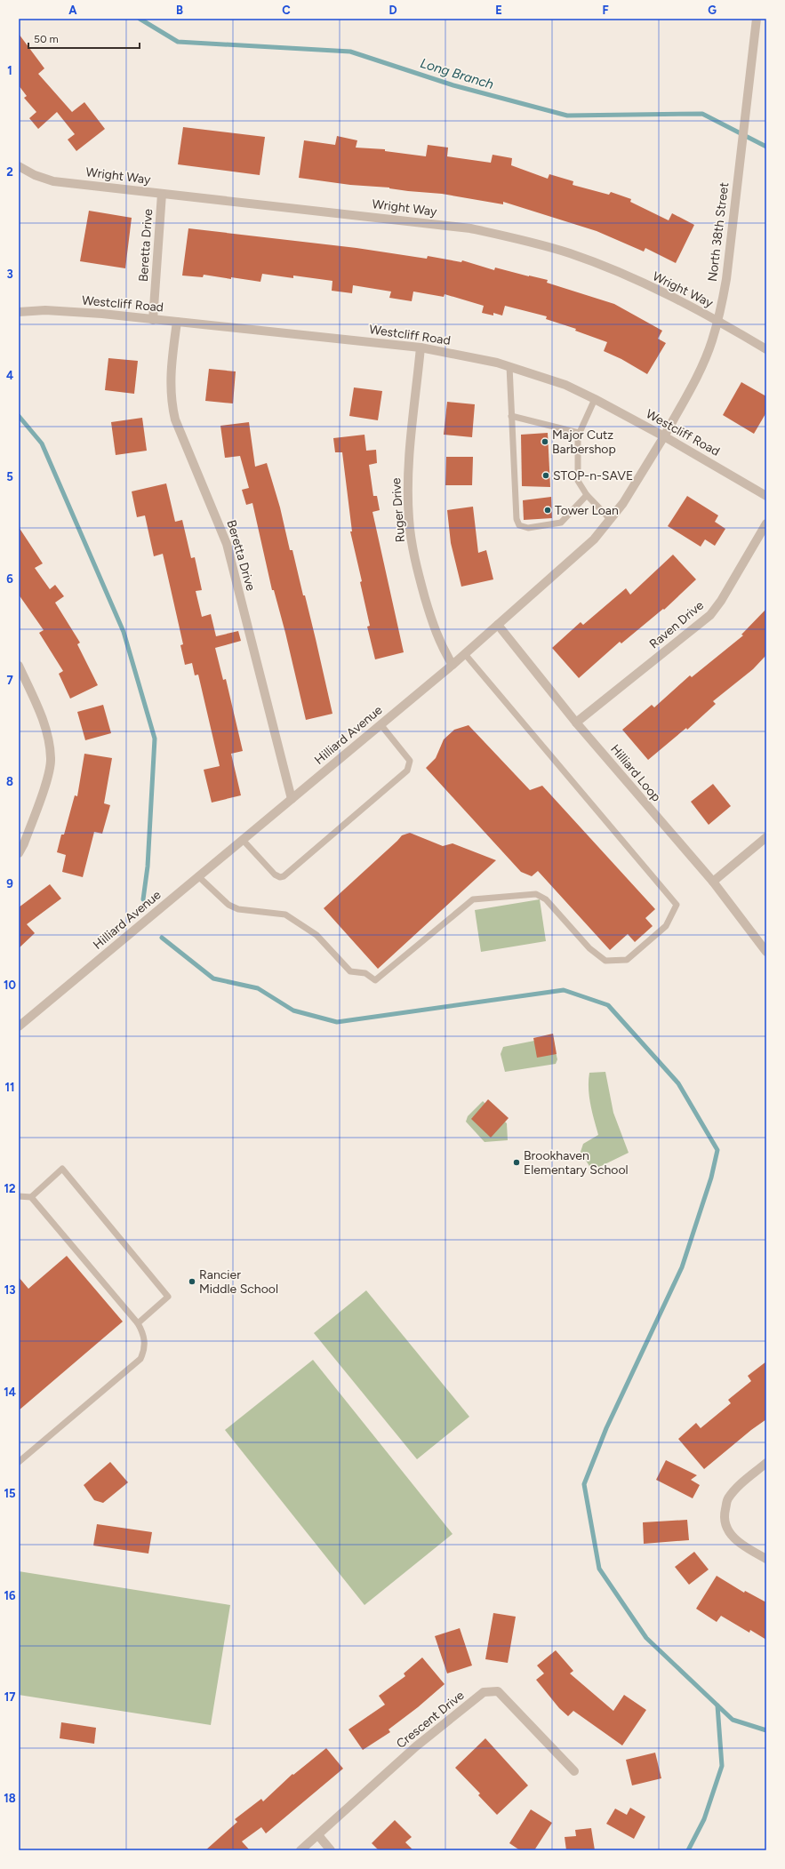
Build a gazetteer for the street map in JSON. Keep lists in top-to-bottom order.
{
  "streets": {
    "street": [
      "Wright Way",
      "North 38th Street",
      "Beretta Drive",
      "Westcliff Road",
      "Ruger Drive",
      "Raven Drive",
      "Hilliard Avenue",
      "Hilliard Loop",
      "Crescent Drive"
    ]
  },
  "crossings": [
    ["Wright Way", "North 38th Street"],
    ["Wright Way", "Beretta Drive"],
    ["North 38th Street", "Westcliff Road"],
    ["North 38th Street", "Hilliard Avenue"],
    ["Beretta Drive", "Westcliff Road"],
    ["Beretta Drive", "Hilliard Avenue"],
    ["Westcliff Road", "Ruger Drive"],
    ["Westcliff Road", "Hilliard Avenue"],
    ["Ruger Drive", "Hilliard Avenue"],
    ["Raven Drive", "Hilliard Loop"],
    ["Hilliard Avenue", "Hilliard Loop"]
  ],
  "water": ["Long Branch"],
  "places": [
    "Major Cutz Barbershop",
    "STOP-n-SAVE",
    "Tower Loan",
    "Brookhaven Elementary School",
    "Rancier Middle School"
  ],
  "scale_bar": "50 m",
  "grid": {
    "columns": [
      "A",
      "B",
      "C",
      "D",
      "E",
      "F",
      "G"
    ],
    "rows": [
      "1",
      "2",
      "3",
      "4",
      "5",
      "6",
      "7",
      "8",
      "9",
      "10",
      "11",
      "12",
      "13",
      "14",
      "15",
      "16",
      "17",
      "18"
    ]
  }
}
